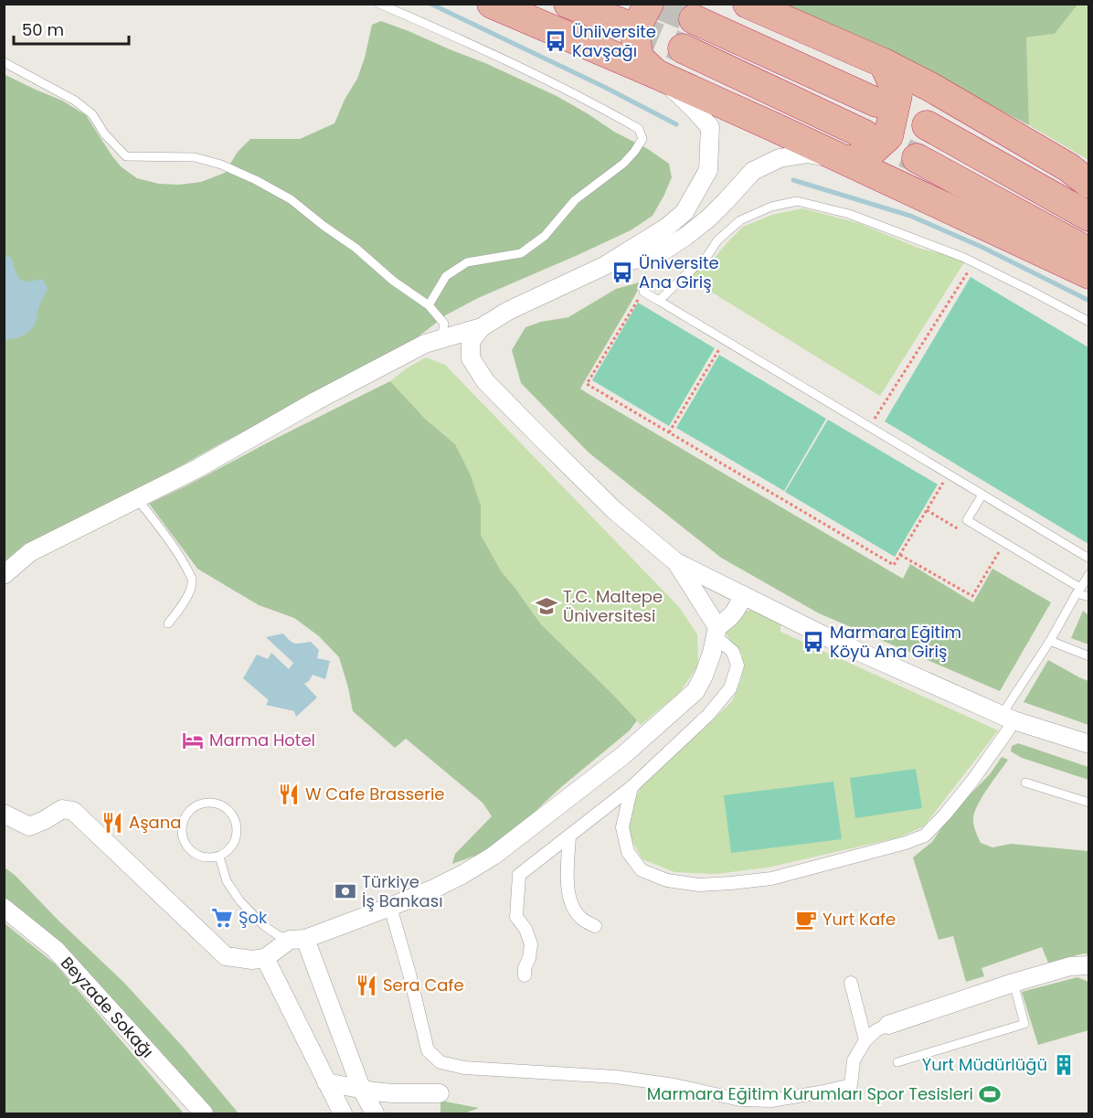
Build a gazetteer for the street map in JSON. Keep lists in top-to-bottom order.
{
  "streets": {
    "street": ["Beyzade Sokağı"]
  },
  "places": {
    "bus stop": ["Üniiversite Kavşağı", "Üniversite Ana Giriş", "Marmara Eğitim Köyü Ana Giriş"],
    "school or university": ["T.C. Maltepe Üniversitesi"],
    "hotel": ["Marma Hotel"],
    "restaurant": ["W Cafe Brasserie", "Aşana", "Sera Cafe"],
    "bank": ["Türkiye İş Bankası"],
    "supermarket": ["Şok"],
    "cafe": ["Yurt Kafe"],
    "building": ["Yurt Müdürlüğü"],
    "sports": ["Marmara Eğitim Kurumları Spor Tesisleri"]
  },
  "scale_bar": "50 m"
}
